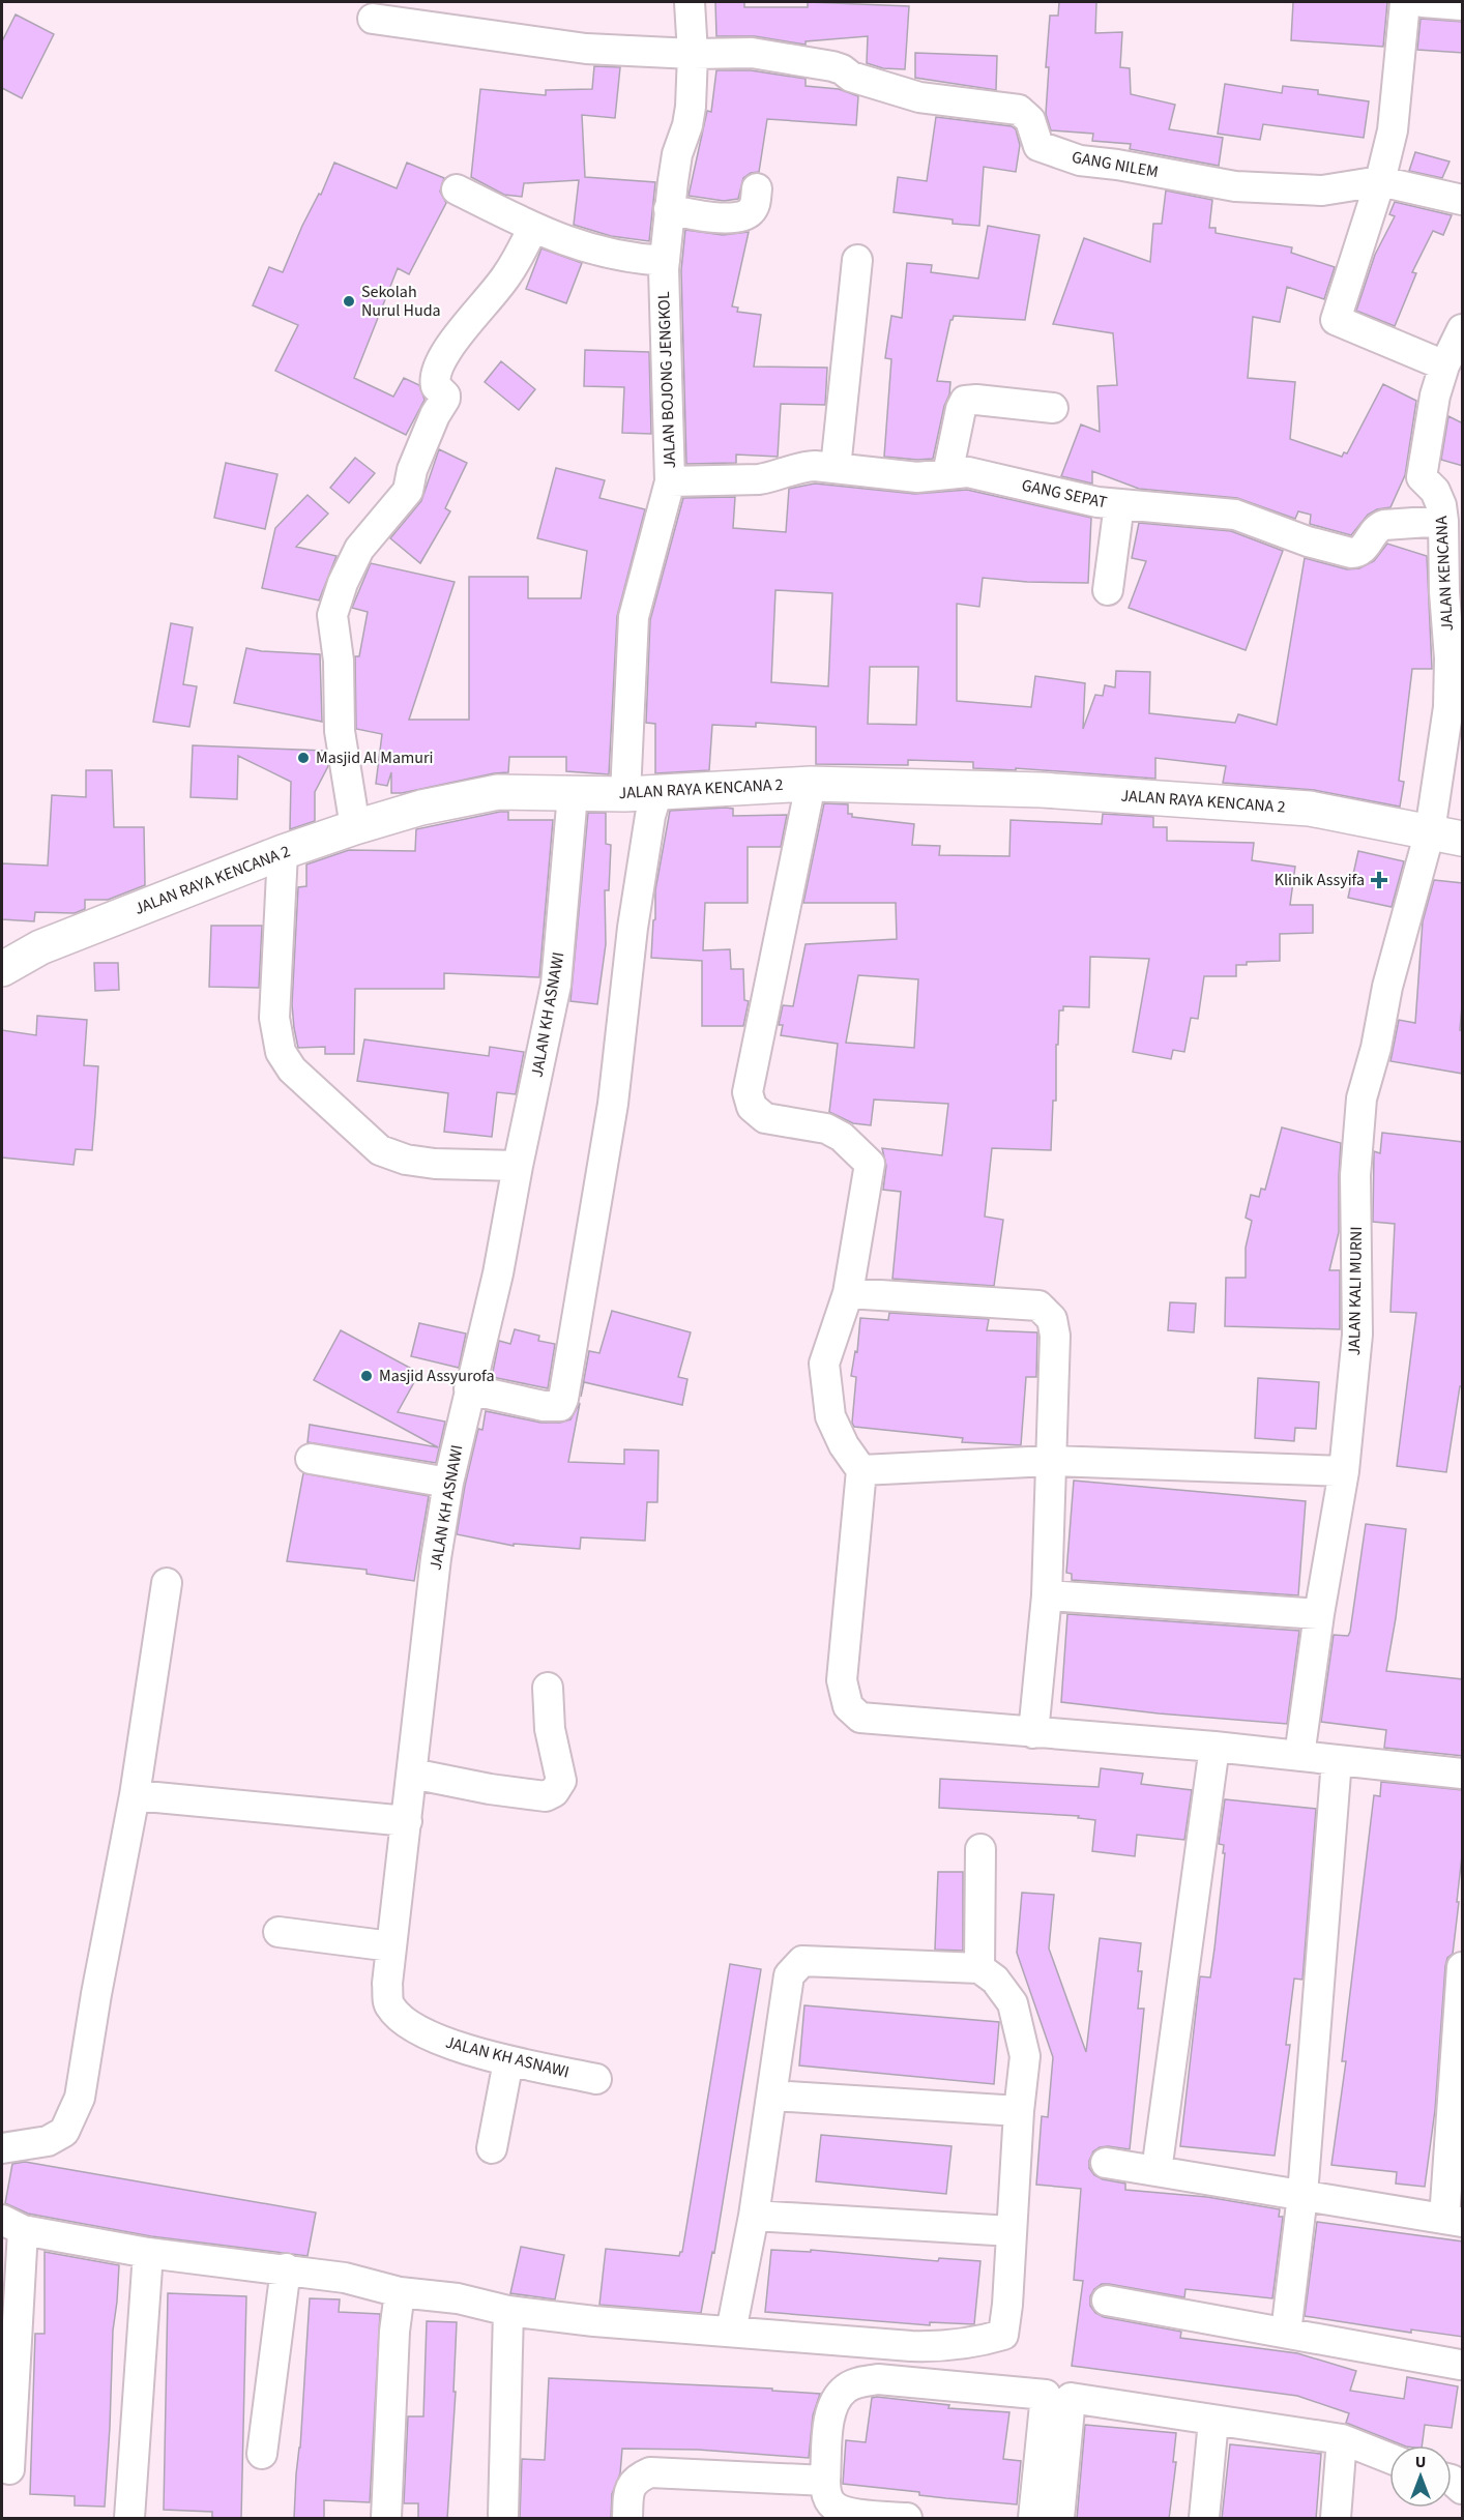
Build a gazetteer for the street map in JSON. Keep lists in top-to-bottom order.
{
  "streets": {
    "street": [
      "GANG NILEM",
      "JALAN BOJONG JENGKOL",
      "GANG SEPAT",
      "JALAN KENCANA",
      "JALAN RAYA KENCANA 2",
      "JALAN KH ASNAWI",
      "JALAN KALI MURNI"
    ]
  },
  "crossings": [
    ["GANG NILEM", "JALAN BOJONG JENGKOL"],
    ["JALAN BOJONG JENGKOL", "GANG SEPAT"],
    ["JALAN BOJONG JENGKOL", "JALAN RAYA KENCANA 2"],
    ["JALAN BOJONG JENGKOL", "JALAN KH ASNAWI"],
    ["GANG SEPAT", "JALAN KENCANA"],
    ["JALAN KENCANA", "JALAN RAYA KENCANA 2"],
    ["JALAN KENCANA", "JALAN KALI MURNI"],
    ["JALAN RAYA KENCANA 2", "JALAN KH ASNAWI"],
    ["JALAN RAYA KENCANA 2", "JALAN KALI MURNI"]
  ],
  "places": {
    "other": ["Sekolah Nurul Huda", "Masjid Al Mamuri", "Masjid Assyurofa"],
    "health": ["Klinik Assyifa"]
  },
  "north": "top"
}
